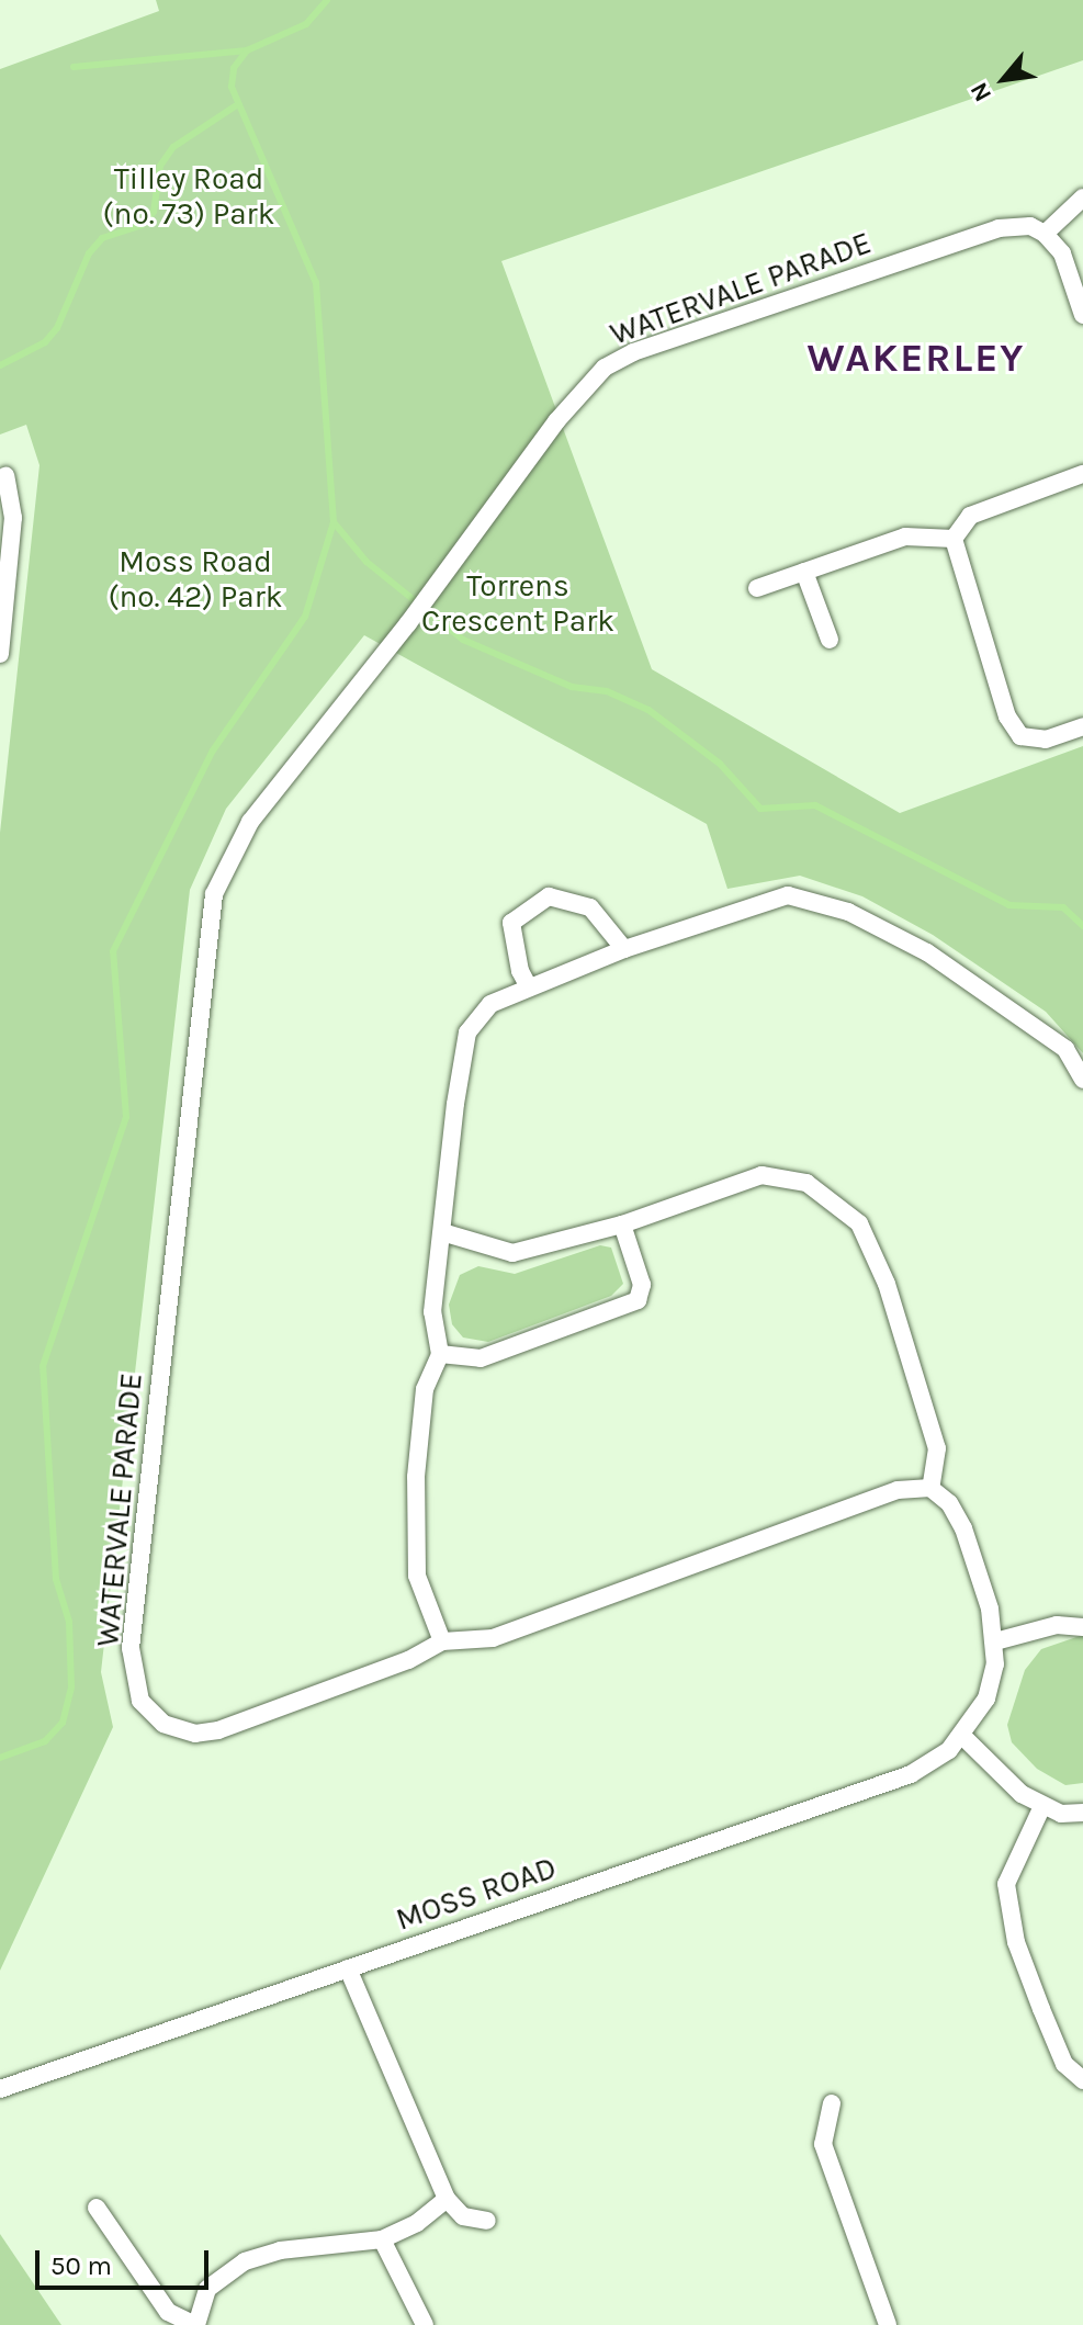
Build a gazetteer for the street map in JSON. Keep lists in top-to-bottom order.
{
  "streets": {
    "street": ["WATERVALE PARADE", "MOSS ROAD"]
  },
  "districts": ["WAKERLEY"],
  "parks": ["Tilley Road (no. 73) Park", "Moss Road (no. 42) Park", "Torrens Crescent Park"],
  "scale_bar": "50 m",
  "north": "bottom left"
}
